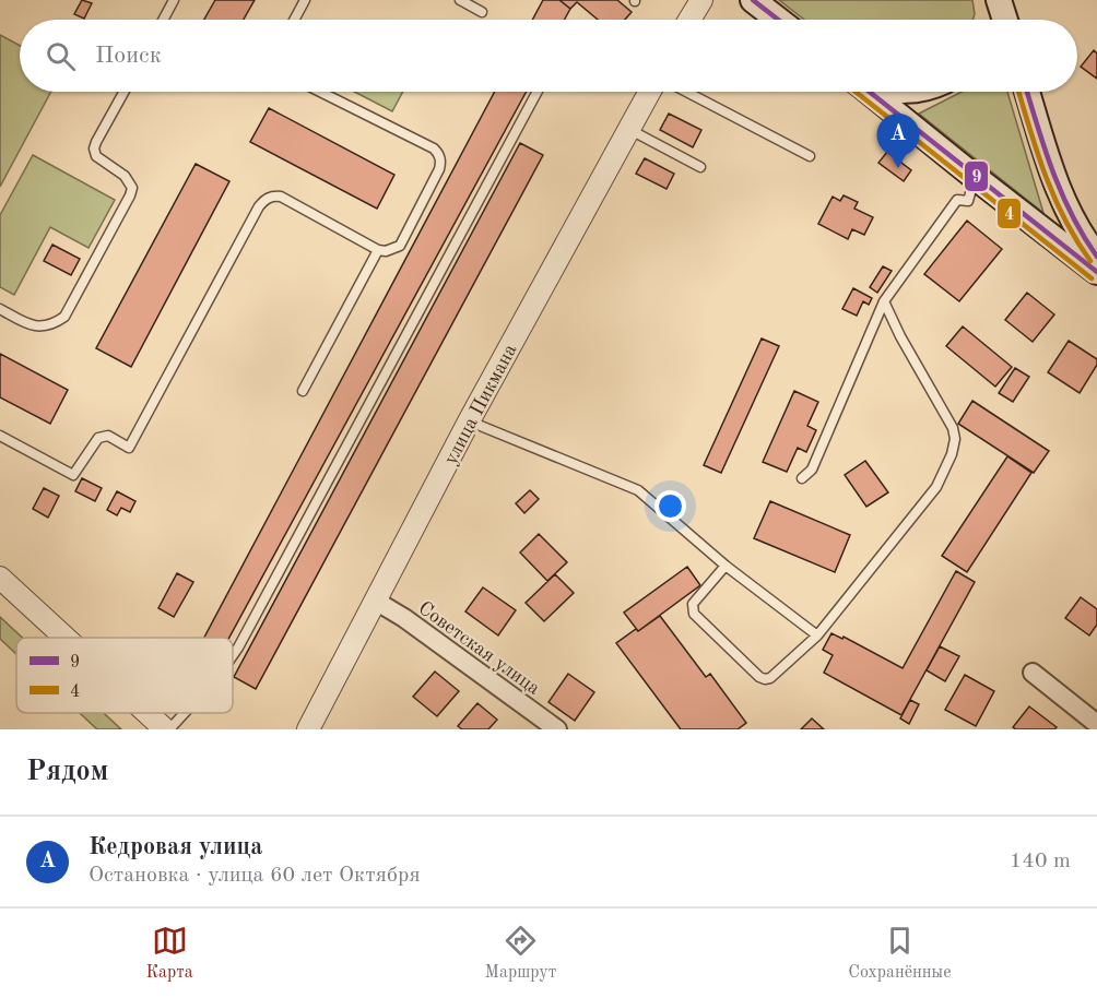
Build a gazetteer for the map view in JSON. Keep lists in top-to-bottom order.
{
  "streets": {
    "street": ["улица Пикмана", "Советская улица"]
  },
  "crossings": [
    ["улица Пикмана", "Советская улица"]
  ],
  "lines": ["transit line 9", "transit line 4"],
  "legend": ["9", "4"],
  "page": {
    "search": "Поиск",
    "pins": "A",
    "heading": "Рядом",
    "list": [
      {
        "mark": "A",
        "name": "Кедровая улица",
        "note": "Остановка · улица 60 лет Октября",
        "value": "140 m"
      }
    ],
    "nav": ["Карта", "Маршрут", "Сохранённые"]
  }
}
